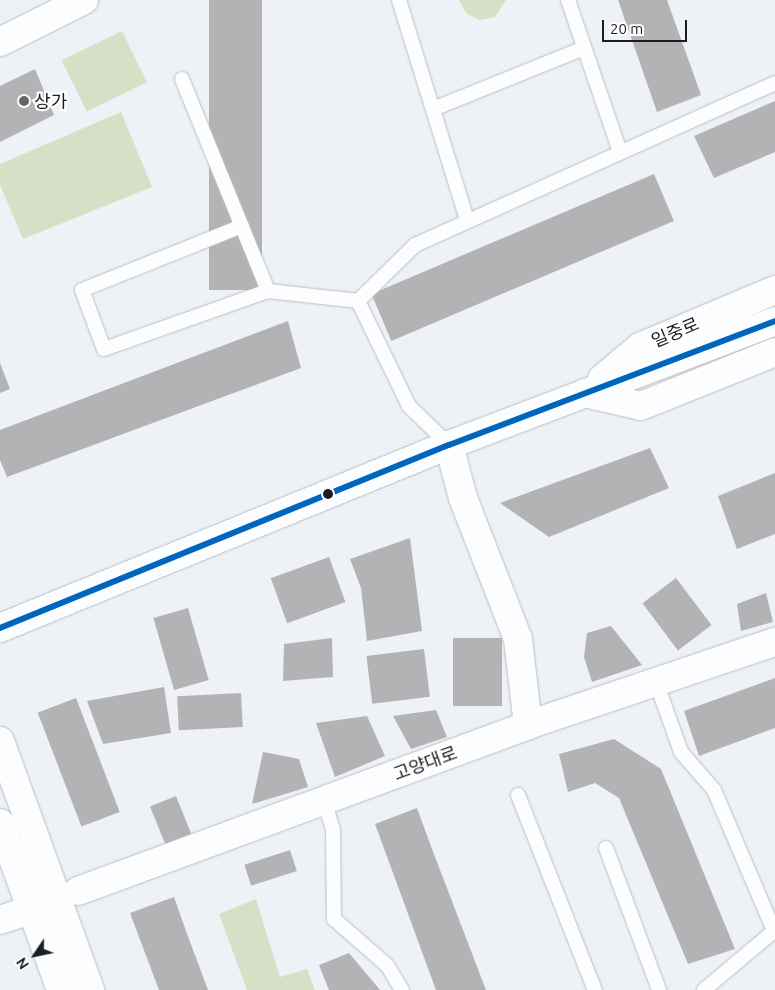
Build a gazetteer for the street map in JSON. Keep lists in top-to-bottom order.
{
  "streets": {
    "street": ["일중로", "고양대로"]
  },
  "places": ["상가"],
  "scale_bar": "20 m",
  "north": "bottom left"
}
